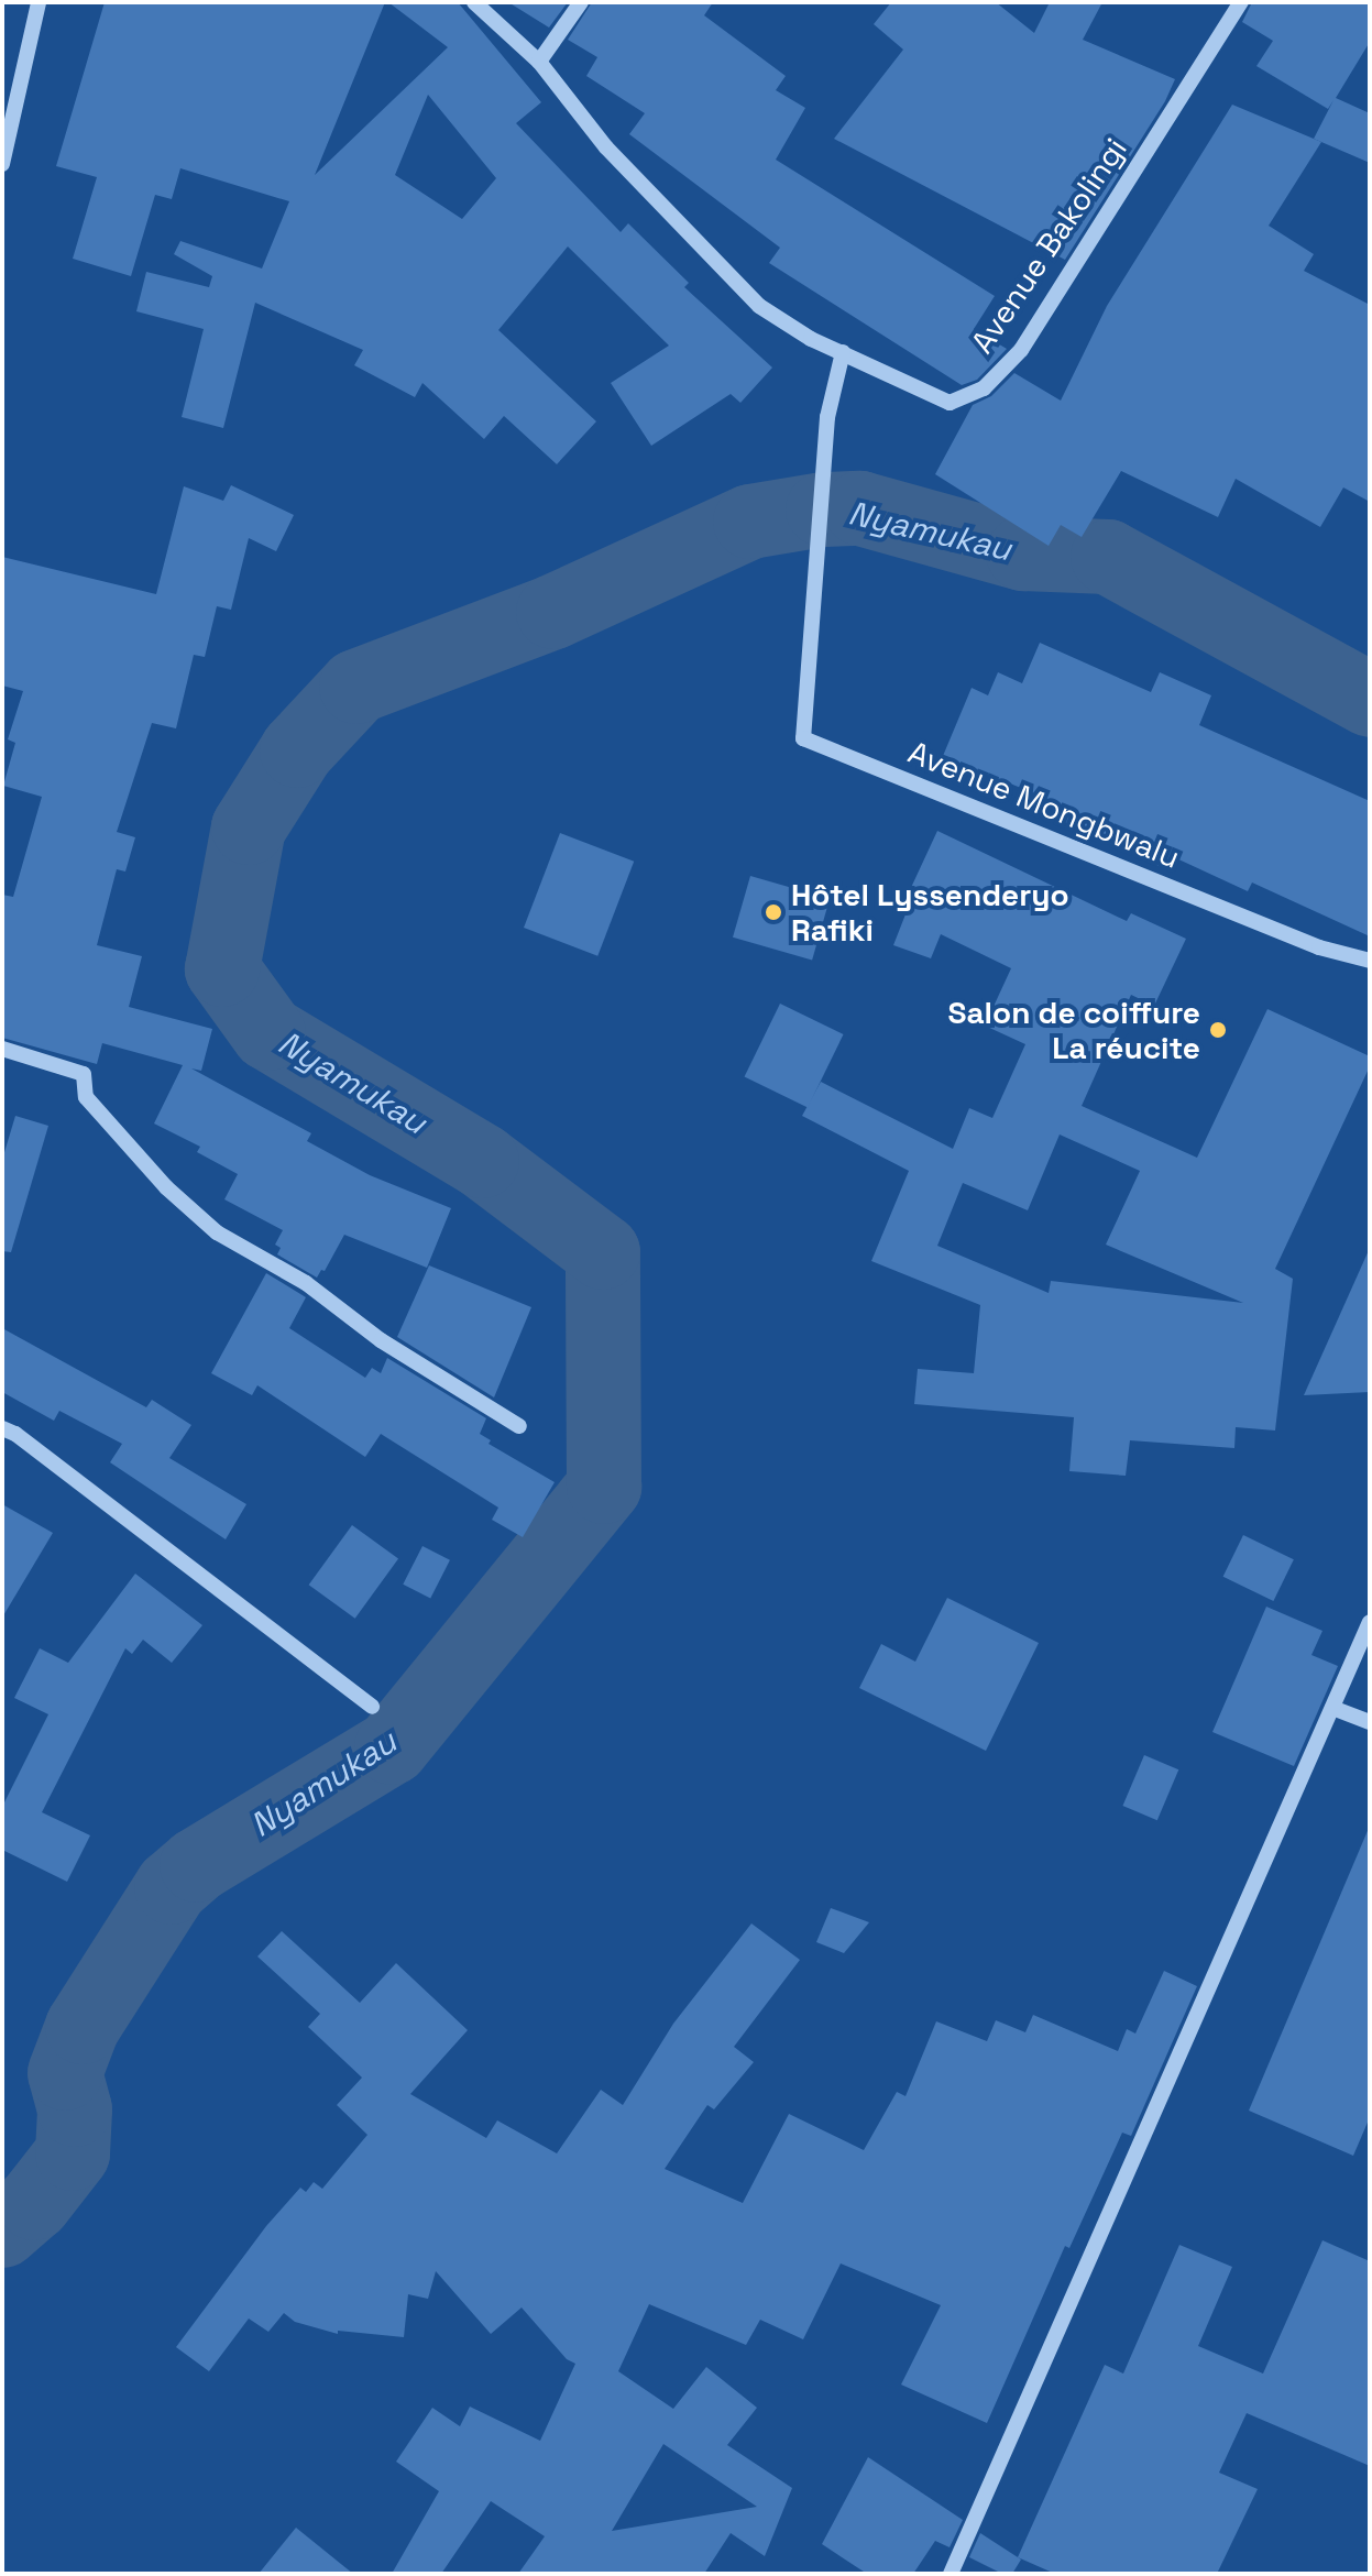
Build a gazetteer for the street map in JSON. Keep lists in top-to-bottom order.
{
  "streets": {
    "street": ["Avenue Bakolingi", "Avenue Mongbwalu"]
  },
  "crossings": [
    ["Avenue Bakolingi", "Avenue Mongbwalu"]
  ],
  "water": ["Nyamukau"],
  "places": ["Hôtel Lyssenderyo Rafiki", "Salon de coiffure La réucite"]
}
